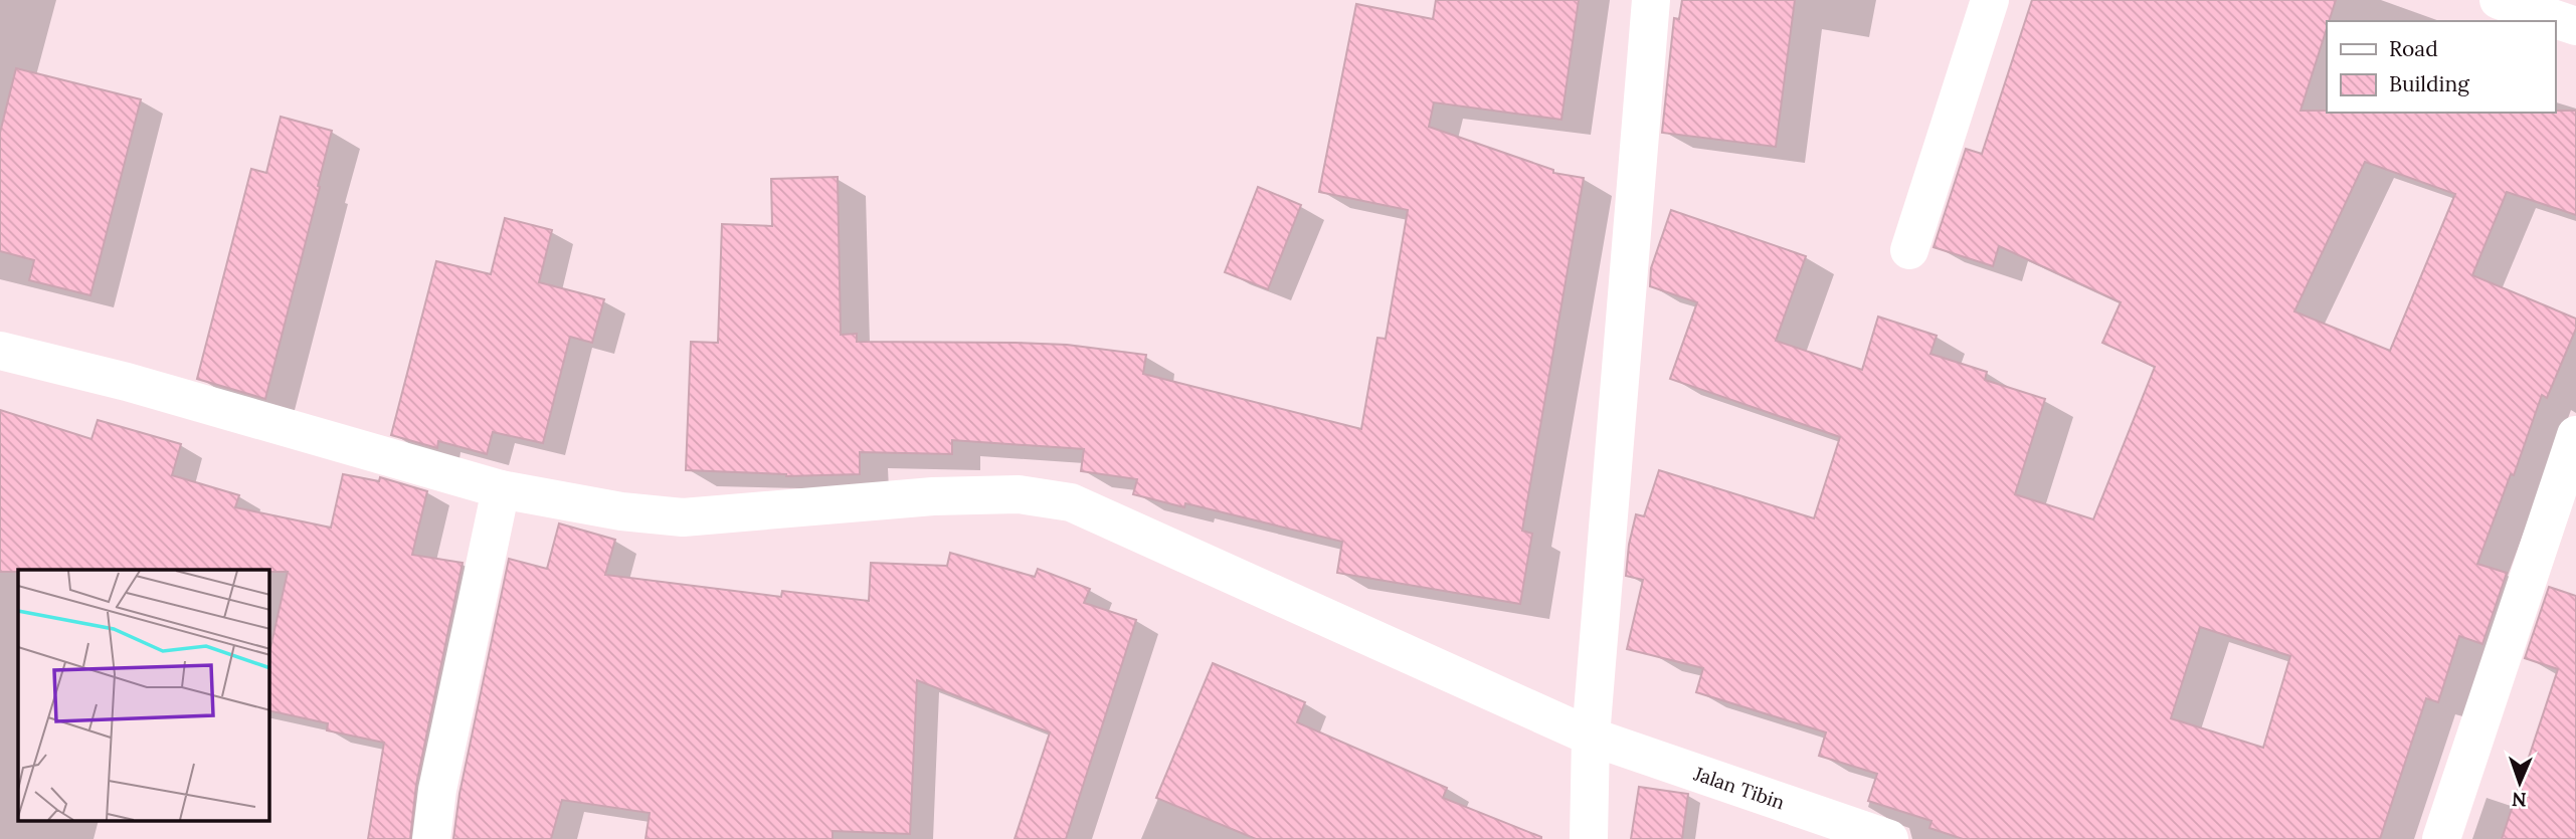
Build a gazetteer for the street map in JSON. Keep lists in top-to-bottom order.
{
  "streets": {
    "street": ["Jalan Tibin"]
  },
  "legend": ["Road", "Building"],
  "north": "bottom"
}
